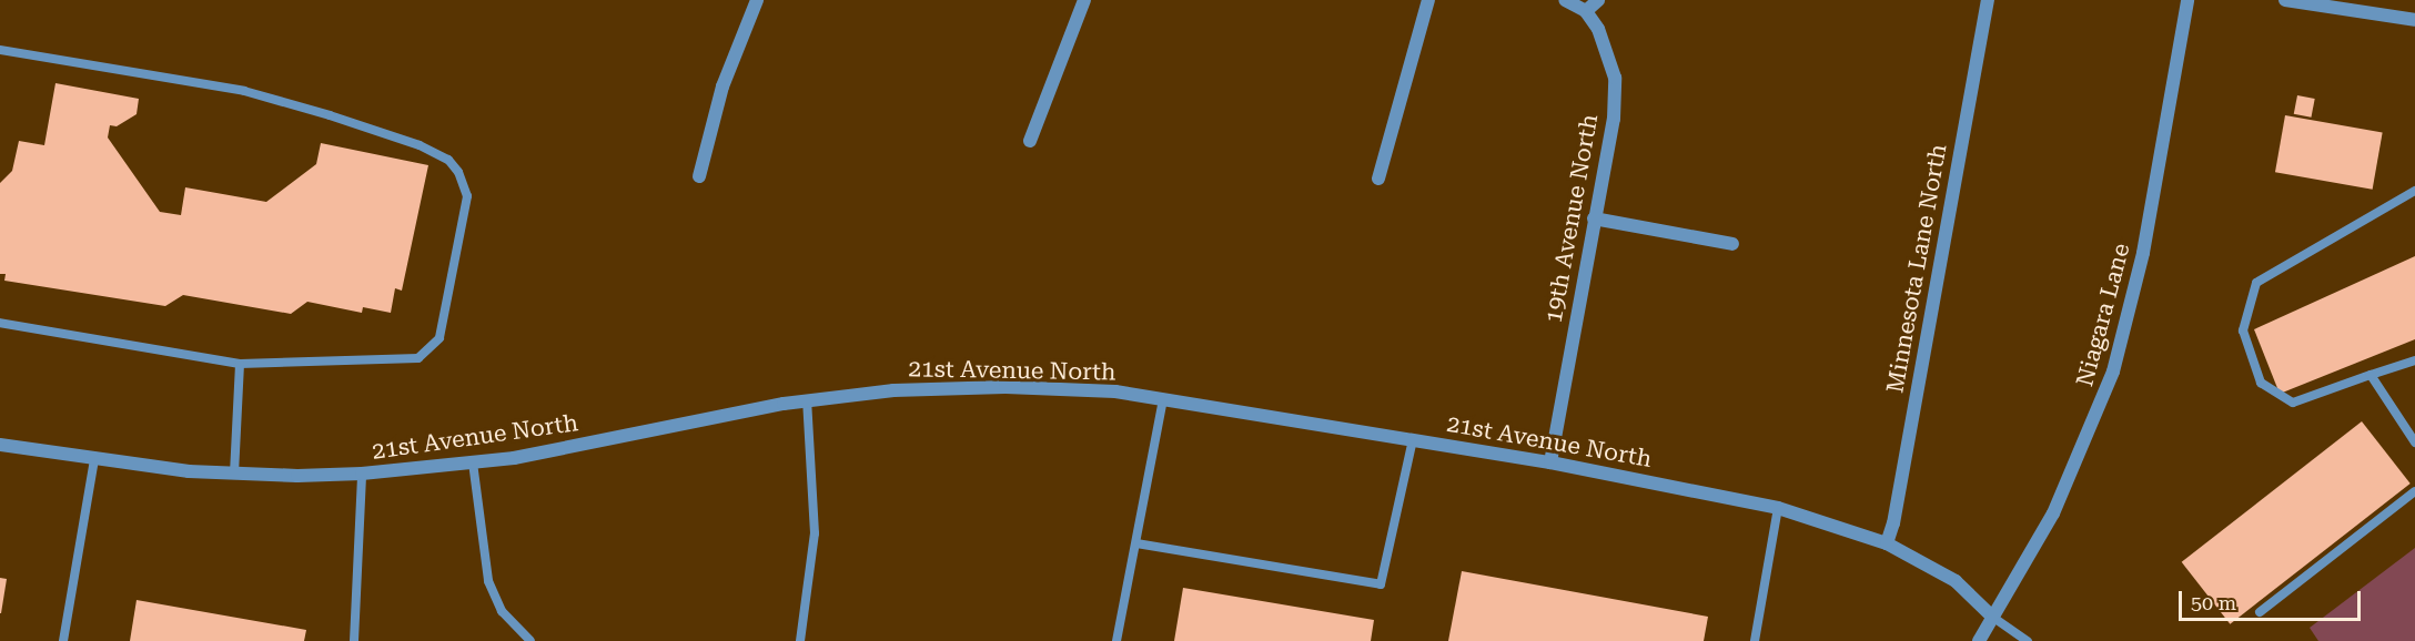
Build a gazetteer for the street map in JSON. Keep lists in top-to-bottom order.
{
  "streets": {
    "street": [
      "19th Avenue North",
      "Minnesota Lane North",
      "Niagara Lane",
      "21st Avenue North"
    ]
  },
  "crossings": [
    ["19th Avenue North", "21st Avenue North"],
    ["Minnesota Lane North", "21st Avenue North"],
    ["Niagara Lane", "21st Avenue North"]
  ],
  "scale_bar": "50 m"
}
